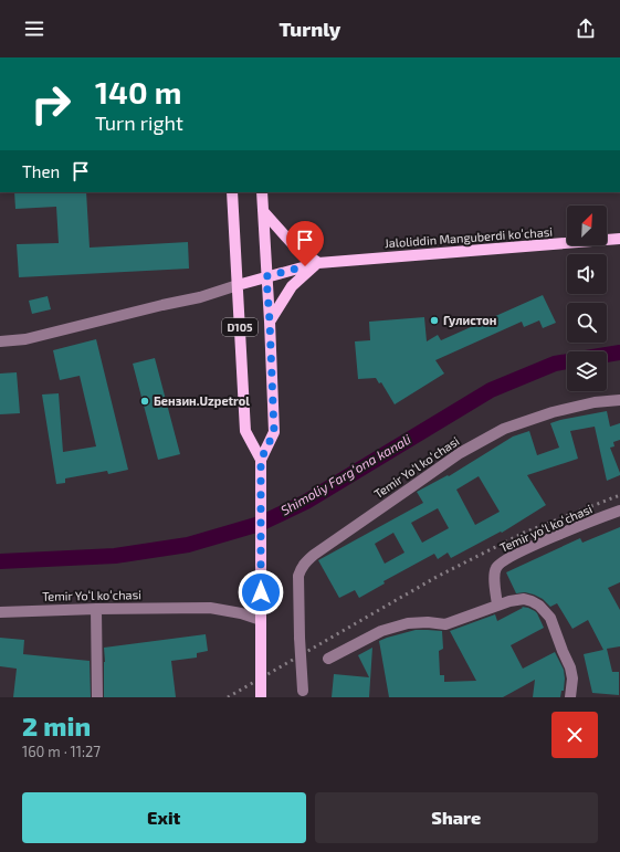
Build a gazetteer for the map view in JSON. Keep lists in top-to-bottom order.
{
  "streets": {
    "main road": ["Jaloliddin Manguberdi koʻchasi", "D105"],
    "street": ["Temir Yoʻl koʻchasi", "Temir yoʻl koʻchasi"]
  },
  "crossings": [
    ["Jaloliddin Manguberdi koʻchasi", "D105"],
    ["D105", "Temir Yoʻl koʻchasi"]
  ],
  "water": ["Shimoliy Fargʻona kanali"],
  "places": ["Гулистон", "Бензин.Uzpetrol"],
  "north": "top right",
  "page": {
    "header": "Turnly",
    "turn": ["140 m", "Turn right"],
    "then": "Then",
    "heading": ["2 min", "160 m · 11:27"],
    "buttons": ["Exit", "Share"]
  }
}
